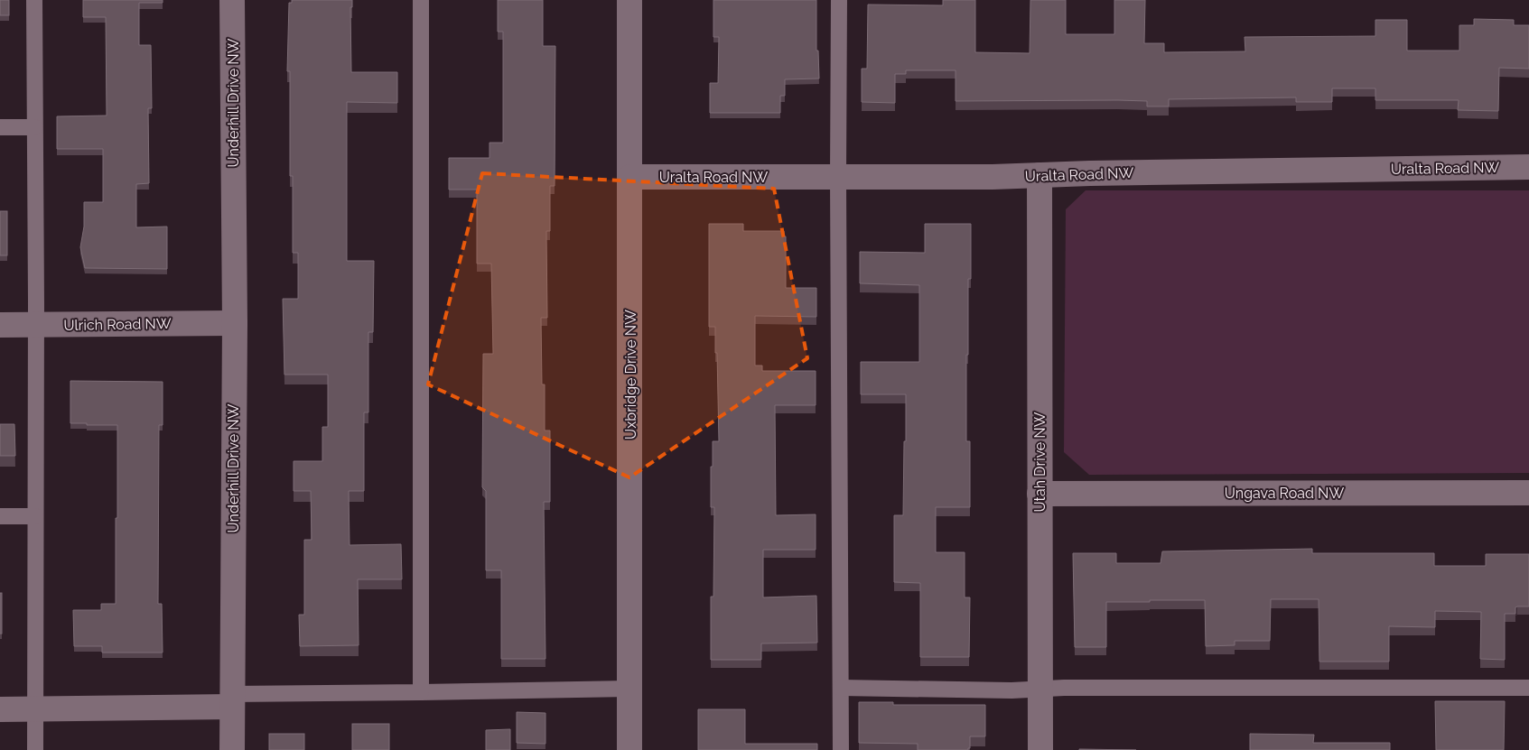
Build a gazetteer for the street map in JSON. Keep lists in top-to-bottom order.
{
  "streets": {
    "street": [
      "Underhill Drive NW",
      "Uralta Road NW",
      "Ulrich Road NW",
      "Uxbridge Drive NW",
      "Utah Drive NW",
      "Ungava Road NW"
    ]
  },
  "crossings": [
    ["Underhill Drive NW", "Ulrich Road NW"],
    ["Uralta Road NW", "Uxbridge Drive NW"],
    ["Uralta Road NW", "Utah Drive NW"],
    ["Utah Drive NW", "Ungava Road NW"]
  ]
}
